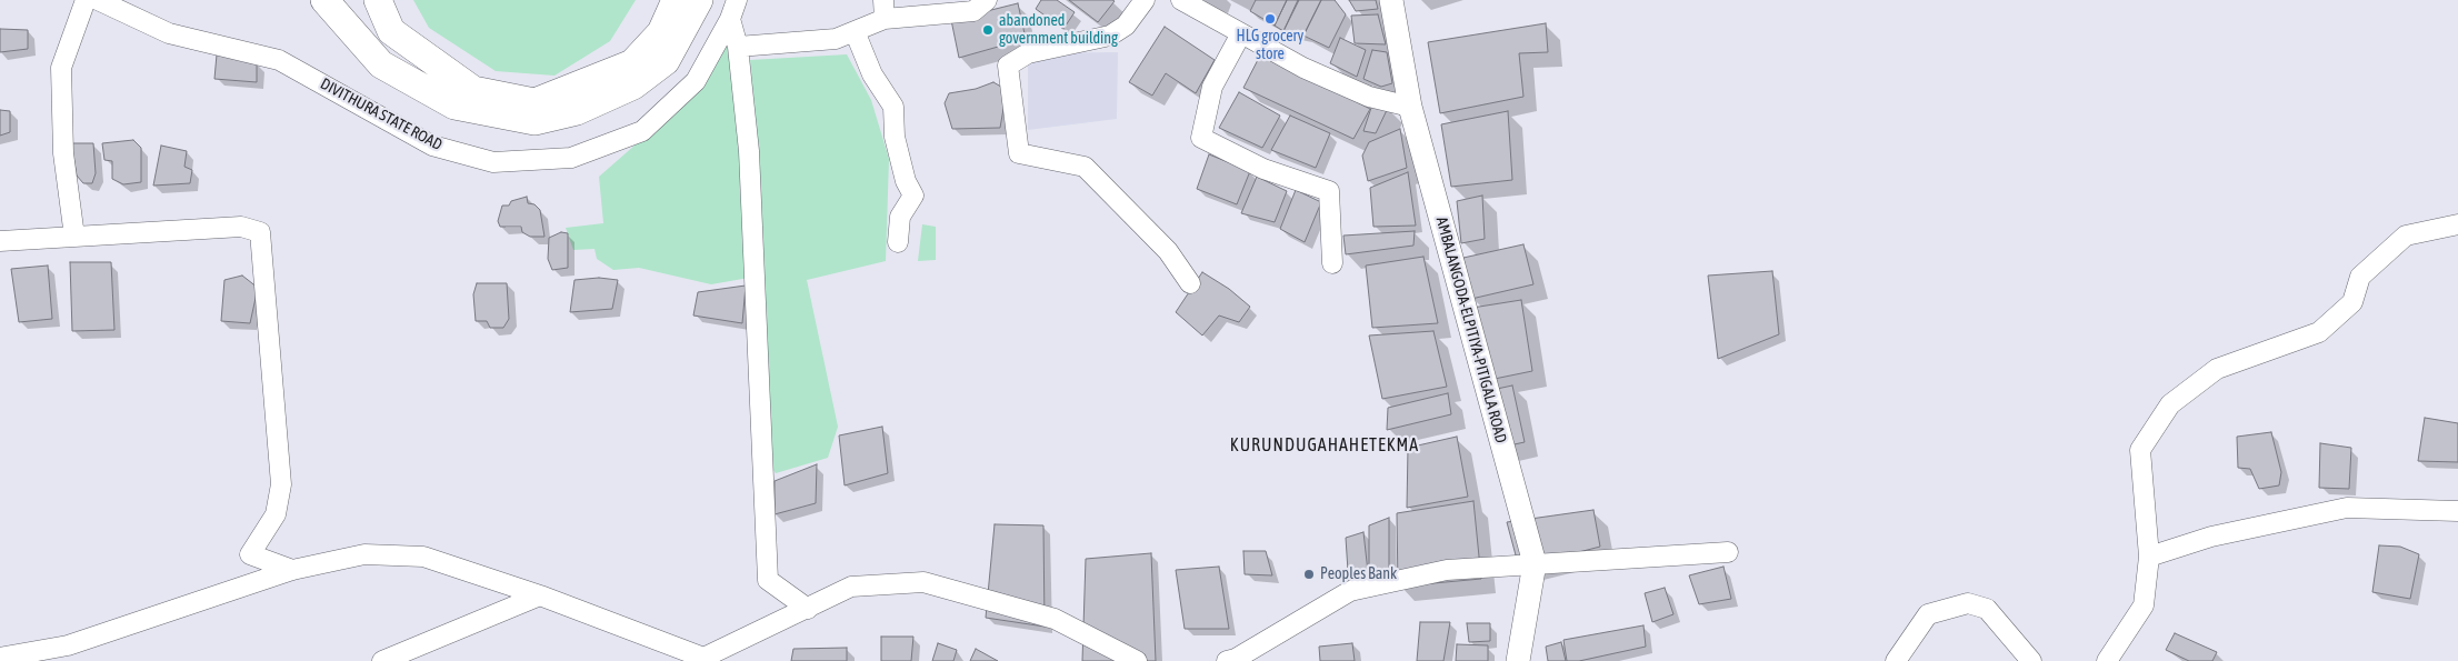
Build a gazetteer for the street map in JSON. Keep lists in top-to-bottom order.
{
  "streets": {
    "main road": ["AMBALANGODA-ELPITIYA-PITIGALA ROAD"],
    "street": ["DIVITHURA STATE ROAD"]
  },
  "districts": ["KURUNDUGAHAHETEKMA"],
  "places": ["HLG grocery store", "abandoned government building", "Peoples Bank"]
}
